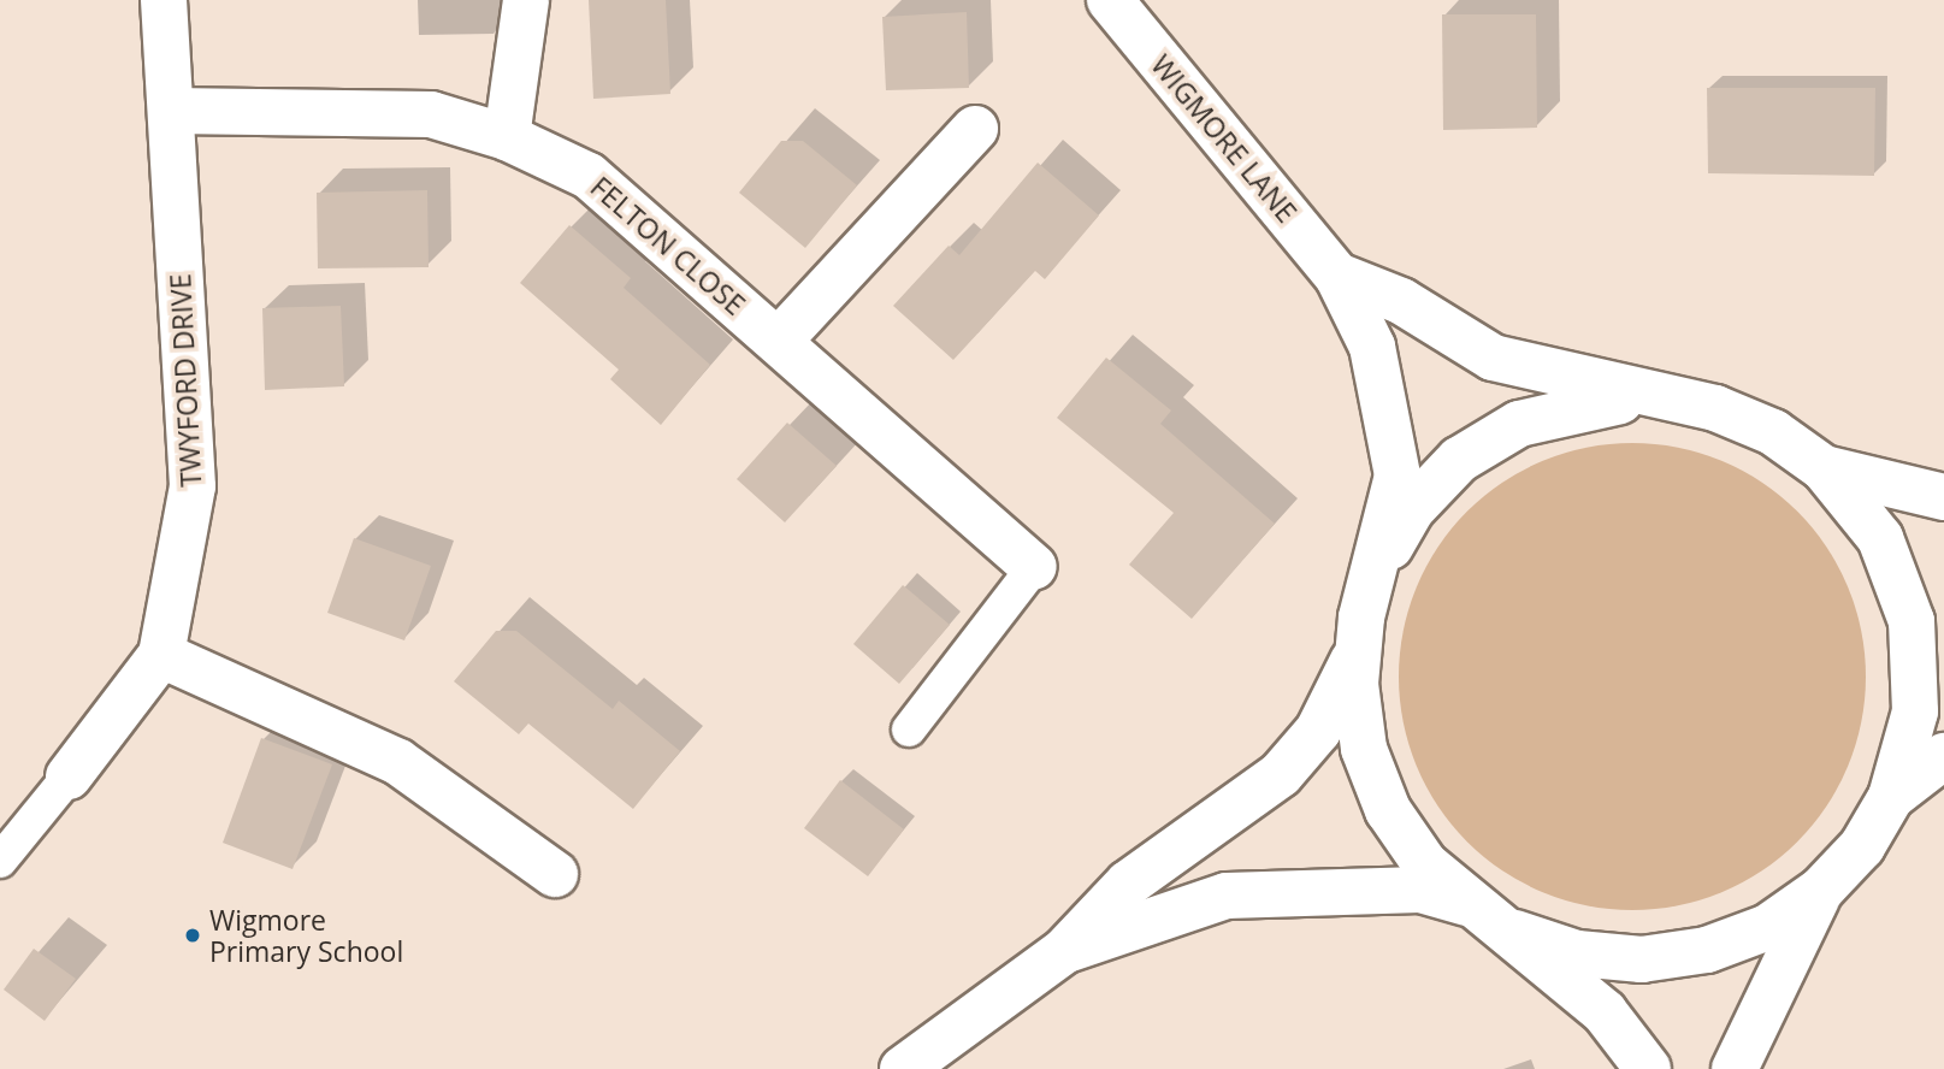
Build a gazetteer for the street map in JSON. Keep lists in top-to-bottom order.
{
  "streets": {
    "street": ["WIGMORE LANE", "FELTON CLOSE", "TWYFORD DRIVE"]
  },
  "crossings": [
    ["FELTON CLOSE", "TWYFORD DRIVE"]
  ],
  "places": ["Wigmore Primary School"]
}
